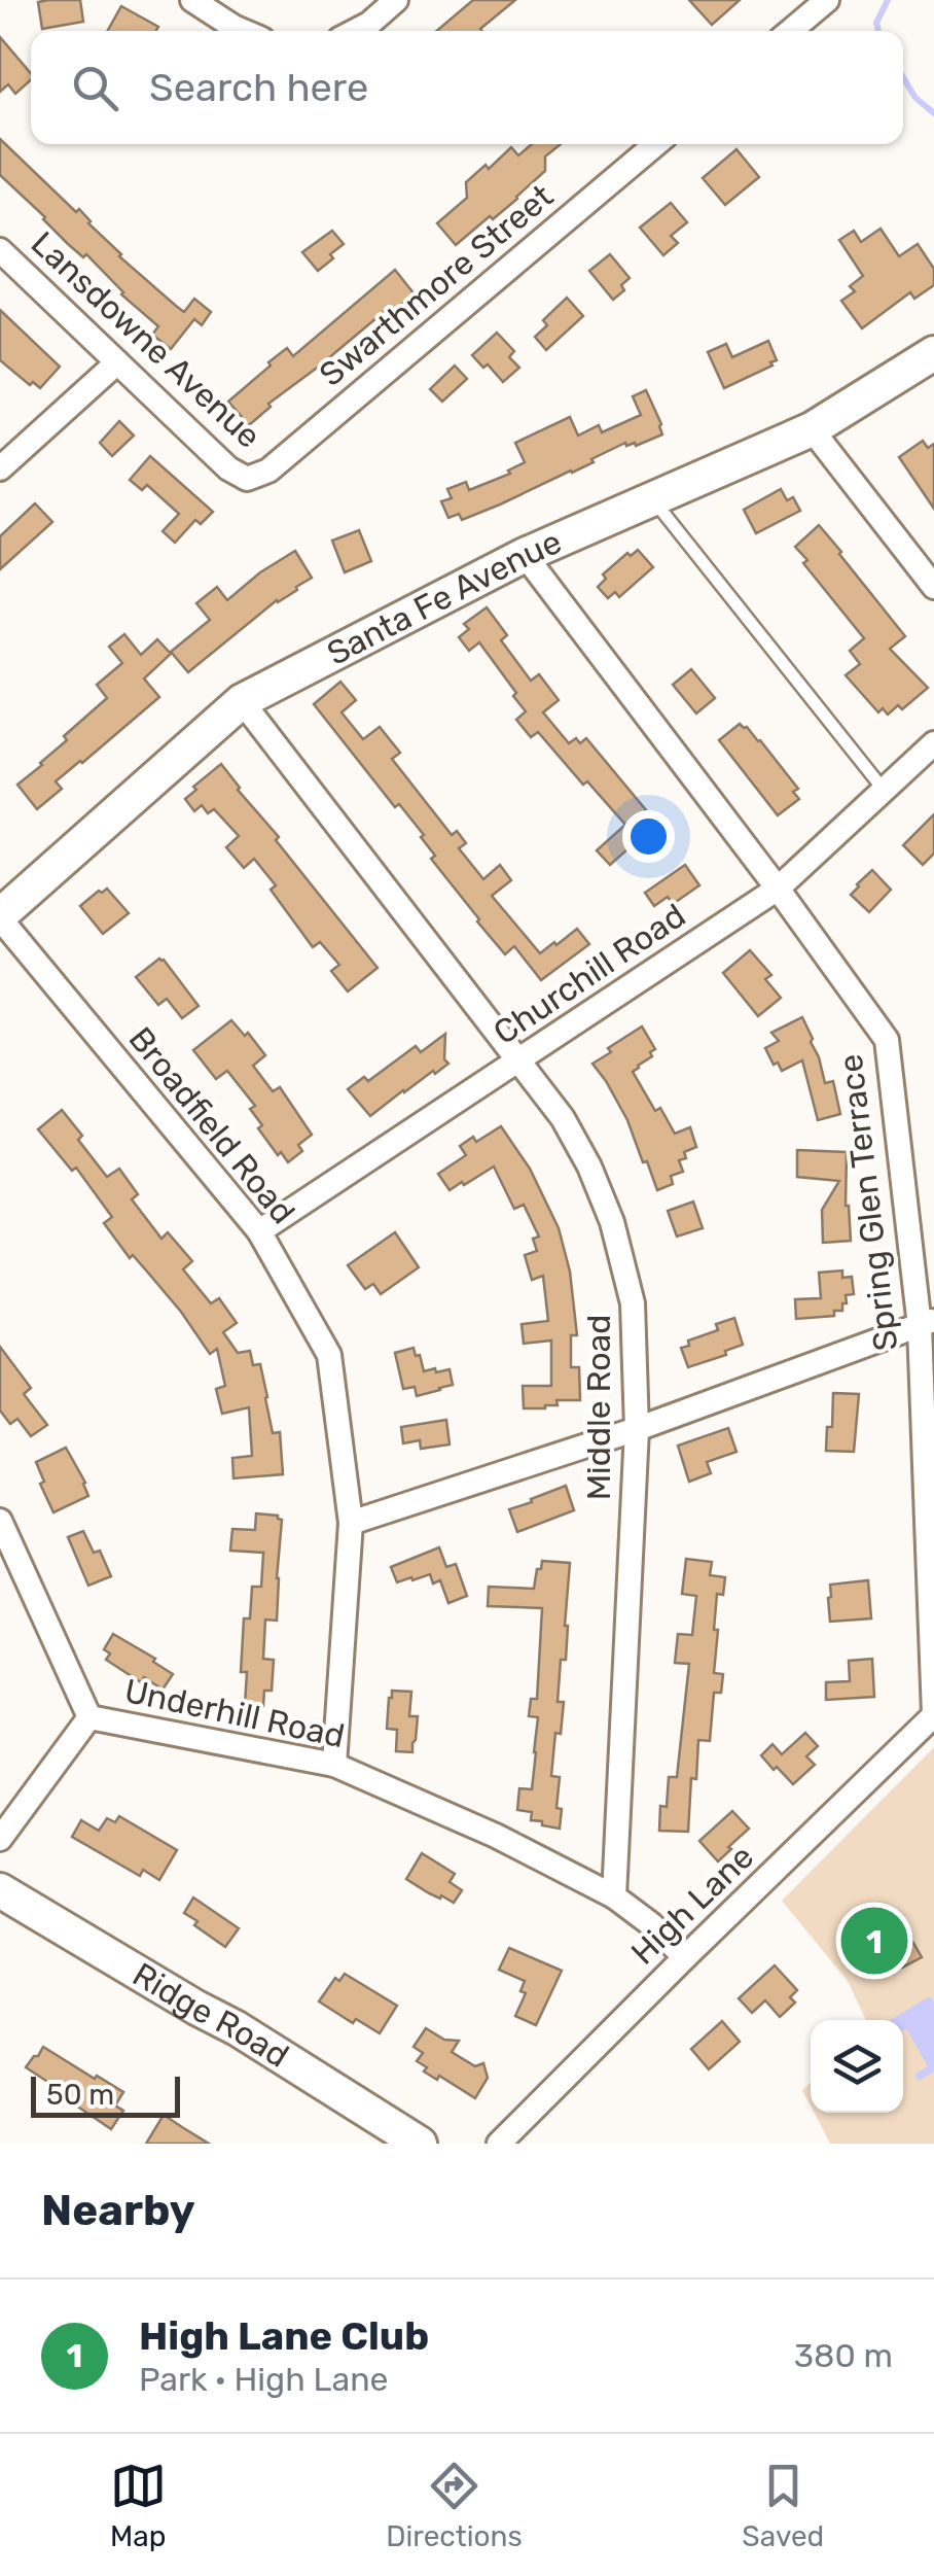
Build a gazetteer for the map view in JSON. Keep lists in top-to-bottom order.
{
  "streets": {
    "main road": ["Santa Fe Avenue", "Ridge Road"],
    "street": [
      "Swarthmore Street",
      "Lansdowne Avenue",
      "Churchill Road",
      "Broadfield Road",
      "Spring Glen Terrace",
      "Middle Road",
      "Underhill Road",
      "High Lane"
    ]
  },
  "crossings": [
    ["Swarthmore Street", "Lansdowne Avenue"],
    ["Santa Fe Avenue", "Broadfield Road"],
    ["Santa Fe Avenue", "Spring Glen Terrace"],
    ["Santa Fe Avenue", "Middle Road"],
    ["Churchill Road", "Broadfield Road"],
    ["Churchill Road", "Spring Glen Terrace"],
    ["Churchill Road", "Middle Road"],
    ["Broadfield Road", "Underhill Road"],
    ["Spring Glen Terrace", "High Lane"],
    ["Middle Road", "Underhill Road"]
  ],
  "scale_bar": "50 m",
  "page": {
    "search": "Search here",
    "pins": "1",
    "scale": "50 m",
    "heading": "Nearby",
    "list": [
      {
        "mark": "1",
        "name": "High Lane Club",
        "note": "Park · High Lane",
        "value": "380 m"
      }
    ],
    "nav": ["Map", "Directions", "Saved"]
  }
}
